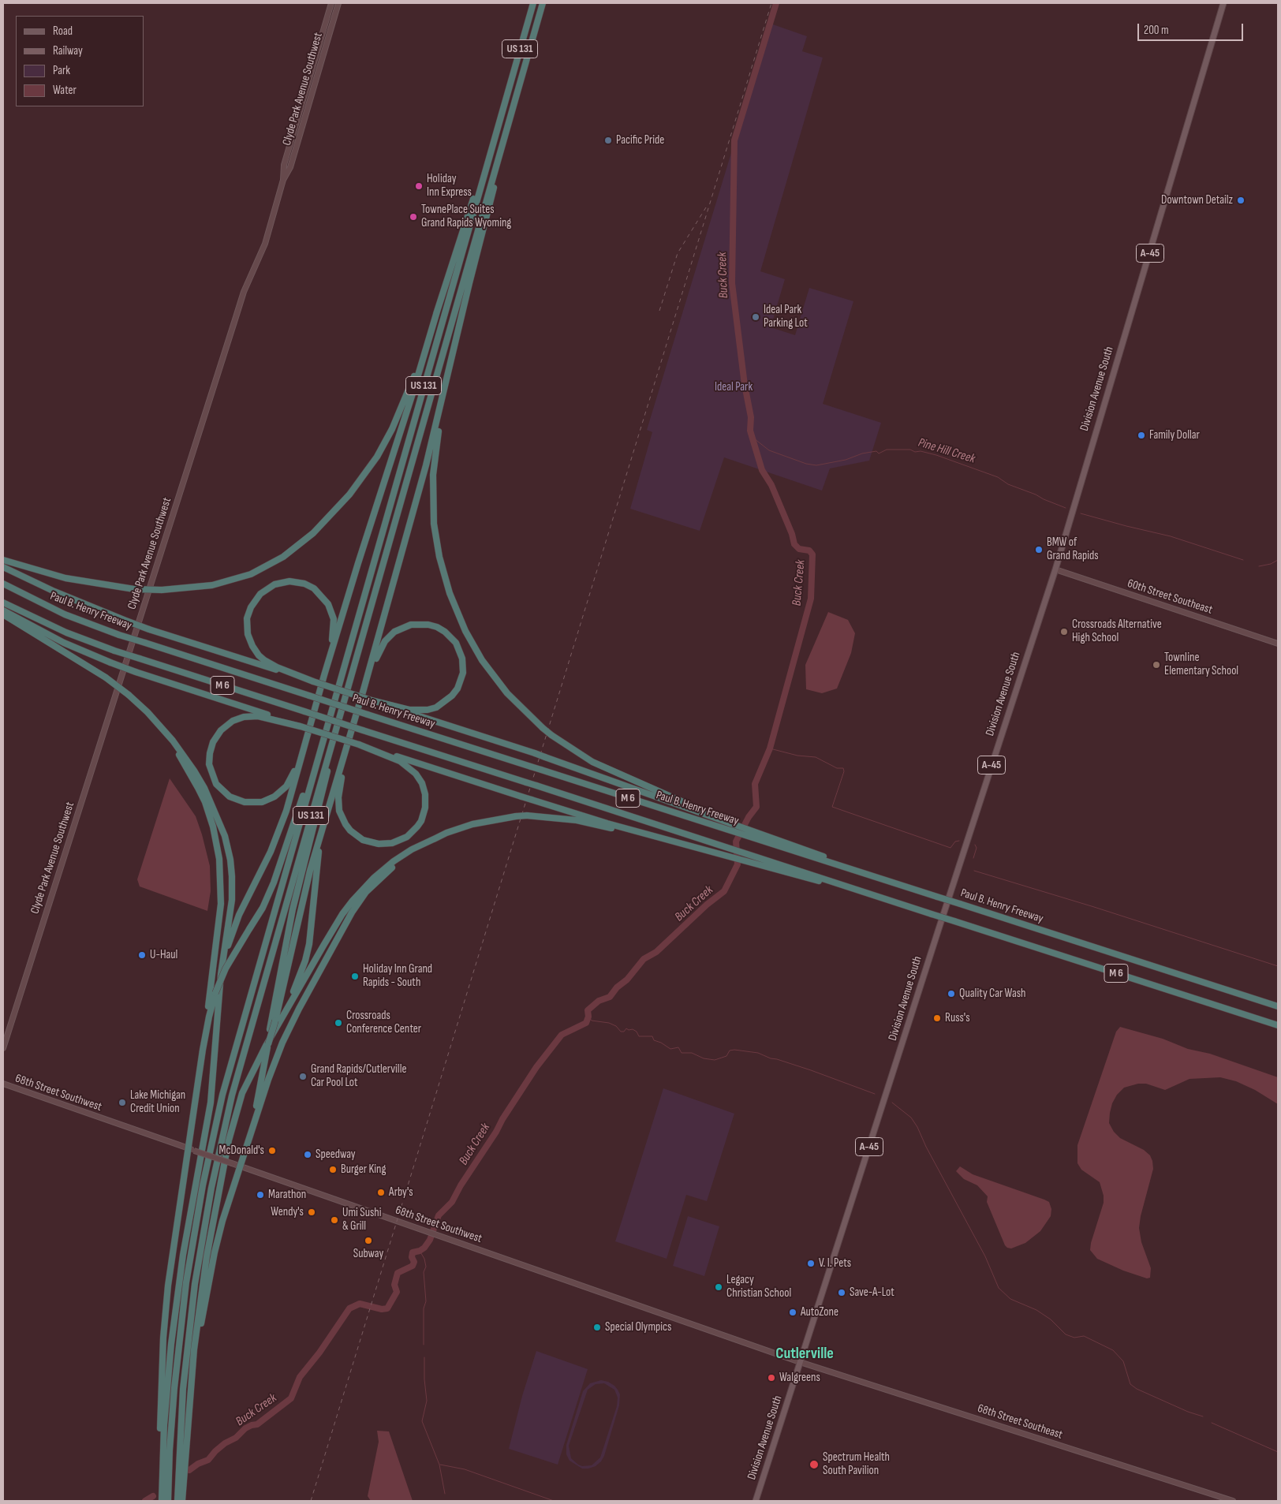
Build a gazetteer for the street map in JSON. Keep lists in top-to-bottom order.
{
  "streets": {
    "highway": ["US 131", "Paul B. Henry Freeway", "M 6"],
    "main road": [
      "Clyde Park Avenue Southwest",
      "A-45",
      "Division Avenue South",
      "60th Street Southeast",
      "68th Street Southwest",
      "68th Street Southeast"
    ]
  },
  "crossings": [
    ["Division Avenue South", "60th Street Southeast"],
    ["Division Avenue South", "68th Street Southwest"],
    ["Division Avenue South", "68th Street Southeast"],
    ["68th Street Southwest", "68th Street Southeast"]
  ],
  "districts": ["Cutlerville"],
  "water": ["Buck Creek", "Pine Hill Creek"],
  "parks": ["Ideal Park"],
  "places": [
    "Pacific Pride",
    "Holiday Inn Express",
    "Downtown Detailz",
    "TownePlace Suites Grand Rapids Wyoming",
    "Ideal Park Parking Lot",
    "Family Dollar",
    "BMW of Grand Rapids",
    "Crossroads Alternative High School",
    "Townline Elementary School",
    "U-Haul",
    "Holiday Inn Grand Rapids - South",
    "Quality Car Wash",
    "Russ's",
    "Crossroads Conference Center",
    "Grand Rapids/Cutlerville Car Pool Lot",
    "Lake Michigan Credit Union",
    "McDonald's",
    "Speedway",
    "Burger King",
    "Arby's",
    "Marathon",
    "Wendy's",
    "Umi Sushi & Grill",
    "Subway",
    "V. I. Pets",
    "Legacy Christian School",
    "Save-A-Lot",
    "AutoZone",
    "Special Olympics",
    "Walgreens",
    "Spectrum Health South Pavilion"
  ],
  "legend": [
    "Road",
    "Railway",
    "Park",
    "Water"
  ],
  "scale_bar": "200 m"
}
